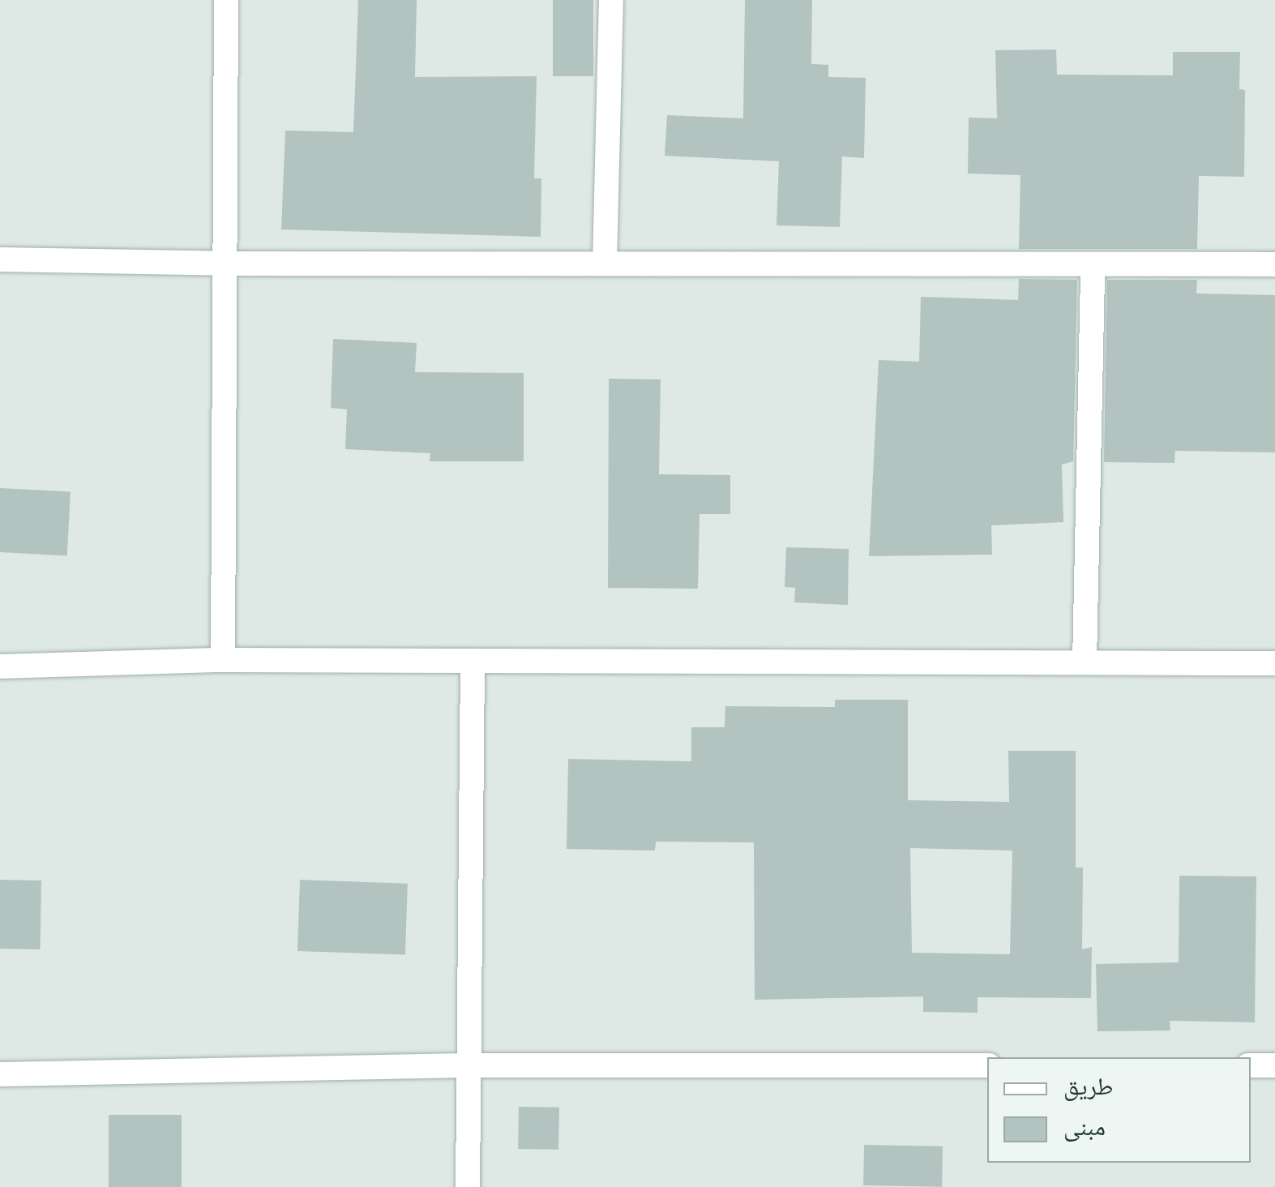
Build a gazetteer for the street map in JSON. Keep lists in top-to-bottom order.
{
  "legend": ["طريق", "مبنى"]
}
